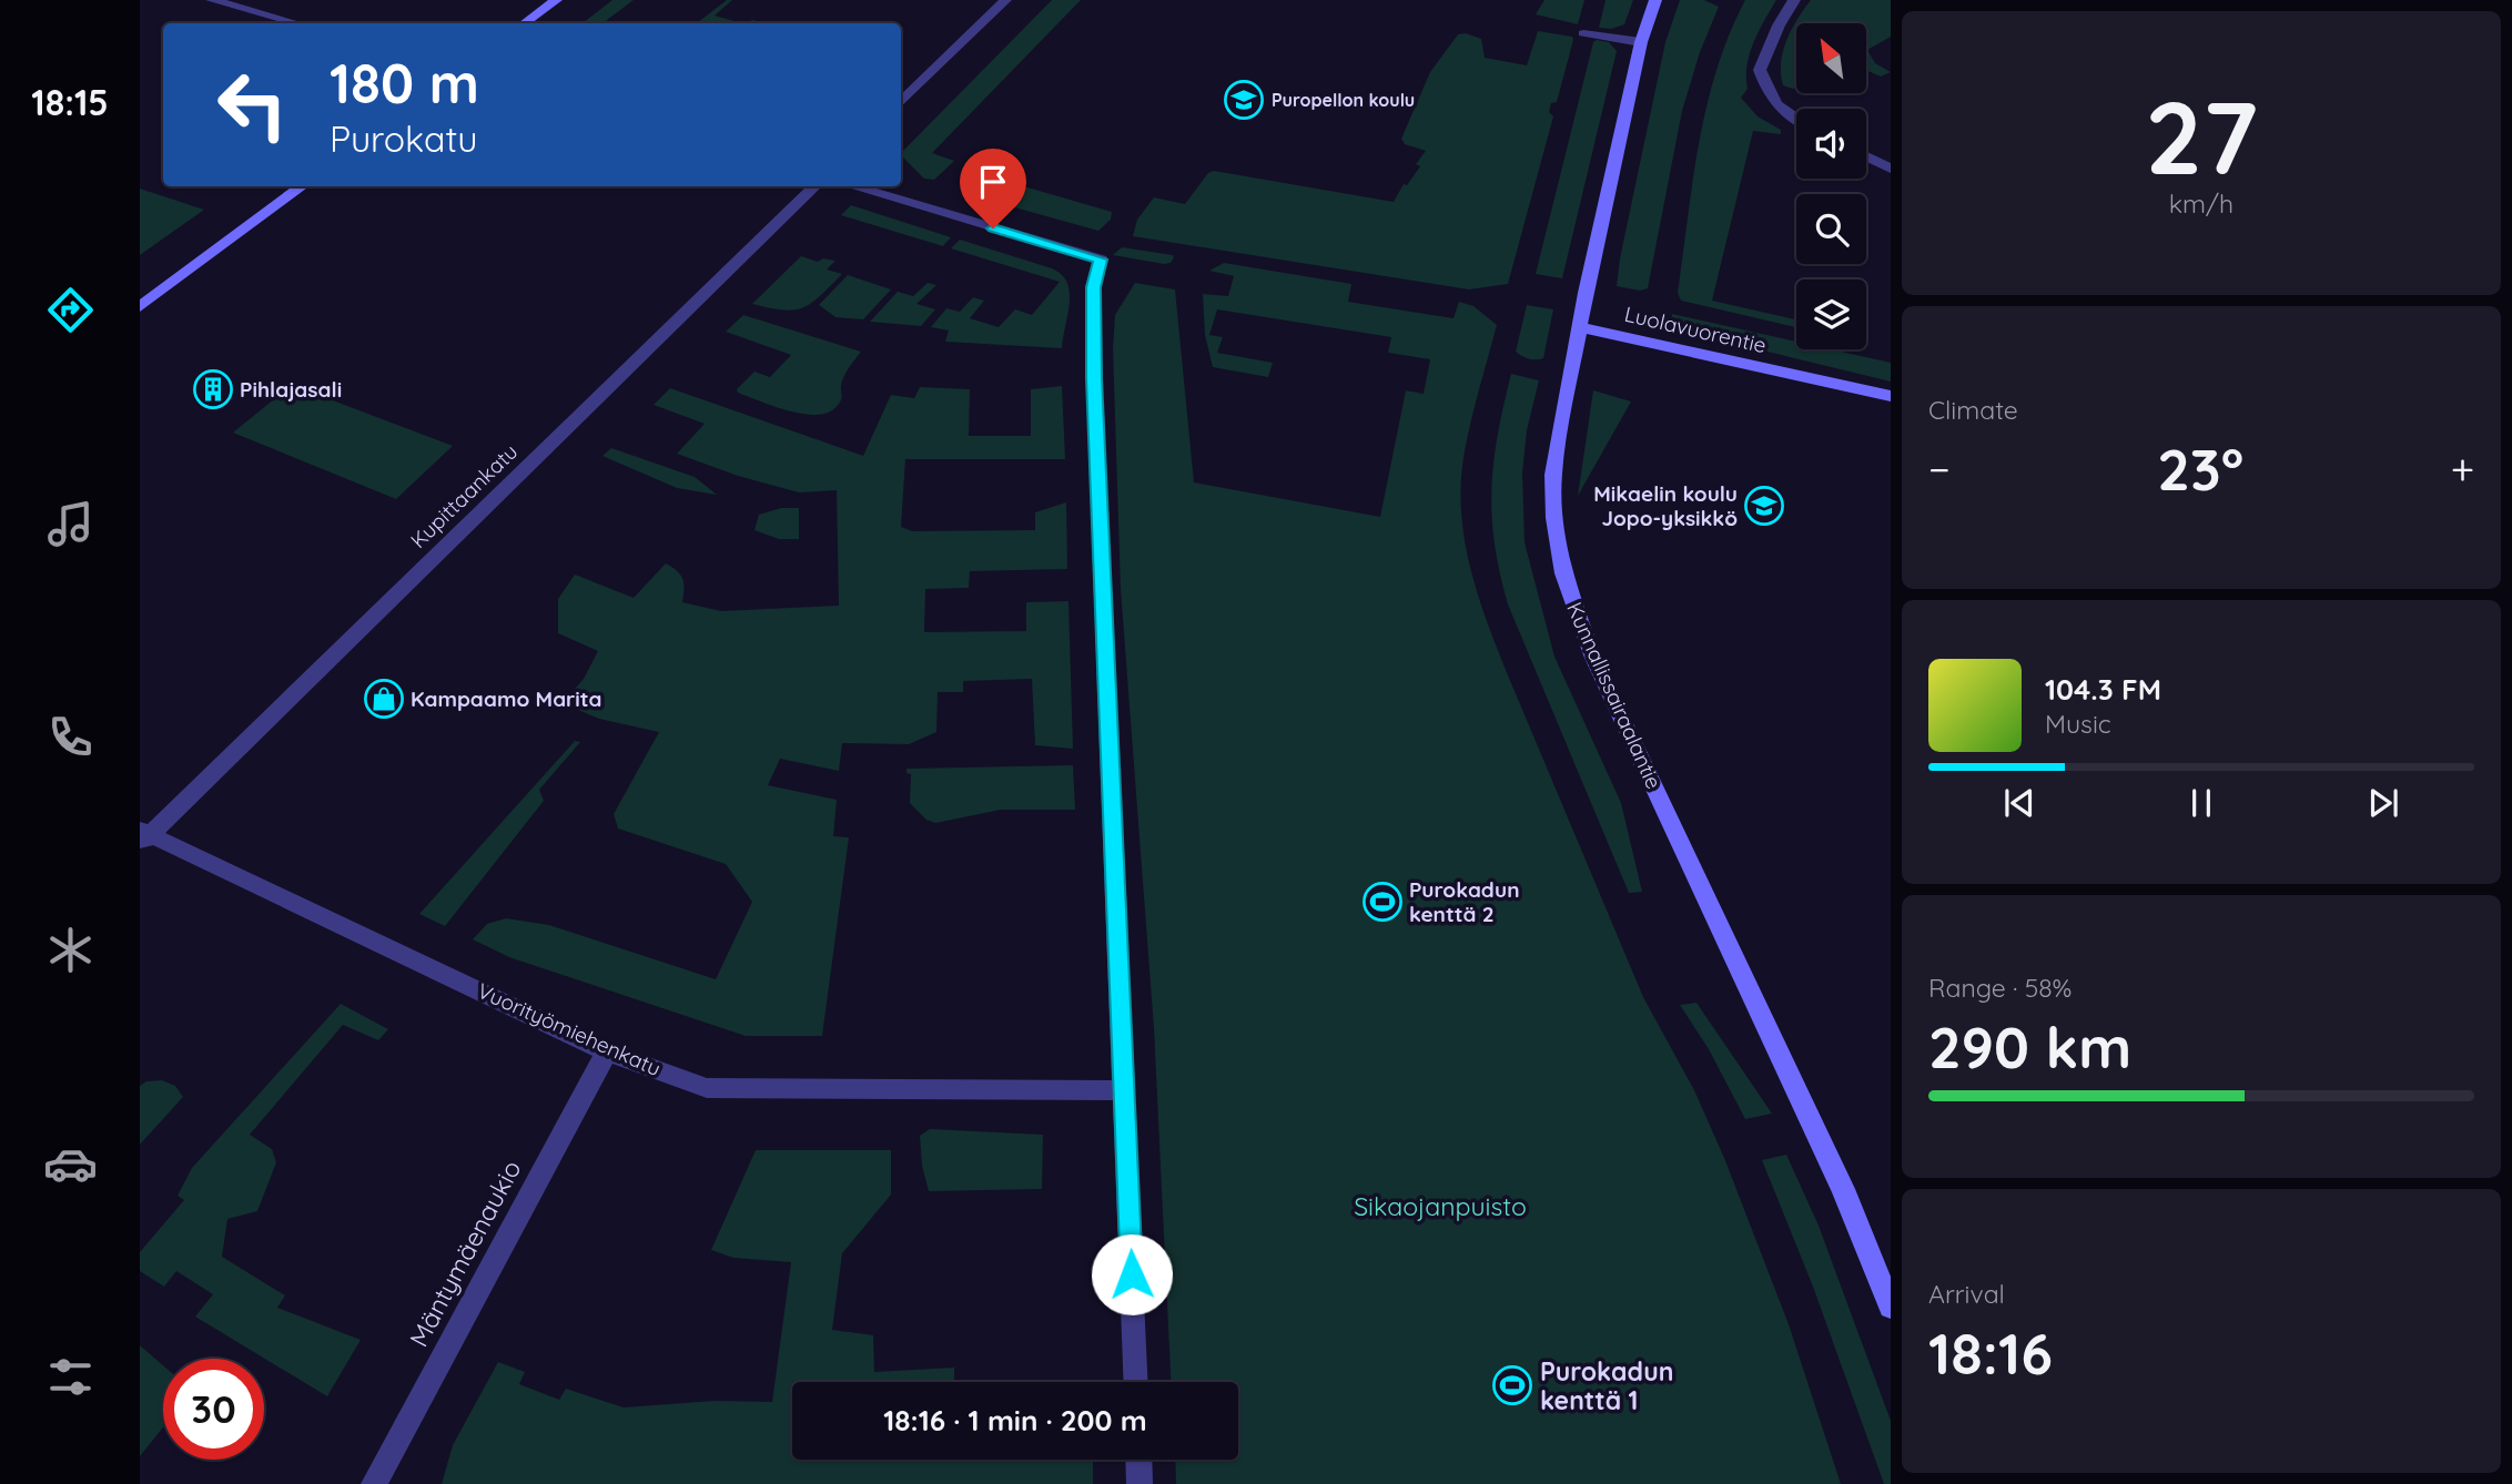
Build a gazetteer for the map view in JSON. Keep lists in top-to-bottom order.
{
  "streets": {
    "street": [
      "Luolavuorentie",
      "Kupittaankatu",
      "Kunnallissairaalantie",
      "Vuorityömiehenkatu",
      "Mäntymäenaukio"
    ]
  },
  "crossings": [
    ["Luolavuorentie", "Kunnallissairaalantie"],
    ["Kupittaankatu", "Vuorityömiehenkatu"],
    ["Vuorityömiehenkatu", "Mäntymäenaukio"]
  ],
  "parks": ["Sikaojanpuisto"],
  "places": {
    "school or university": ["Puropellon koulu", "Mikaelin koulu Jopo-yksikkö"],
    "building": ["Pihlajasali"],
    "shop": ["Kampaamo Marita"],
    "sports": ["Purokadun kenttä 2", "Purokadun kenttä 1"]
  },
  "north": "top left",
  "page": {
    "tabs": "18:15",
    "tile": [
      ["27", "km/h"],
      "Climate",
      ["Range · 58%", "290 km"],
      ["Arrival", "18:16"]
    ],
    "turn": ["180 m", "Purokatu"],
    "heat": ["−", "23°", "+"],
    "song": ["104.3 FM", "Music"],
    "limit": "30",
    "trip": "18:16 · 1 min · 200 m"
  }
}
